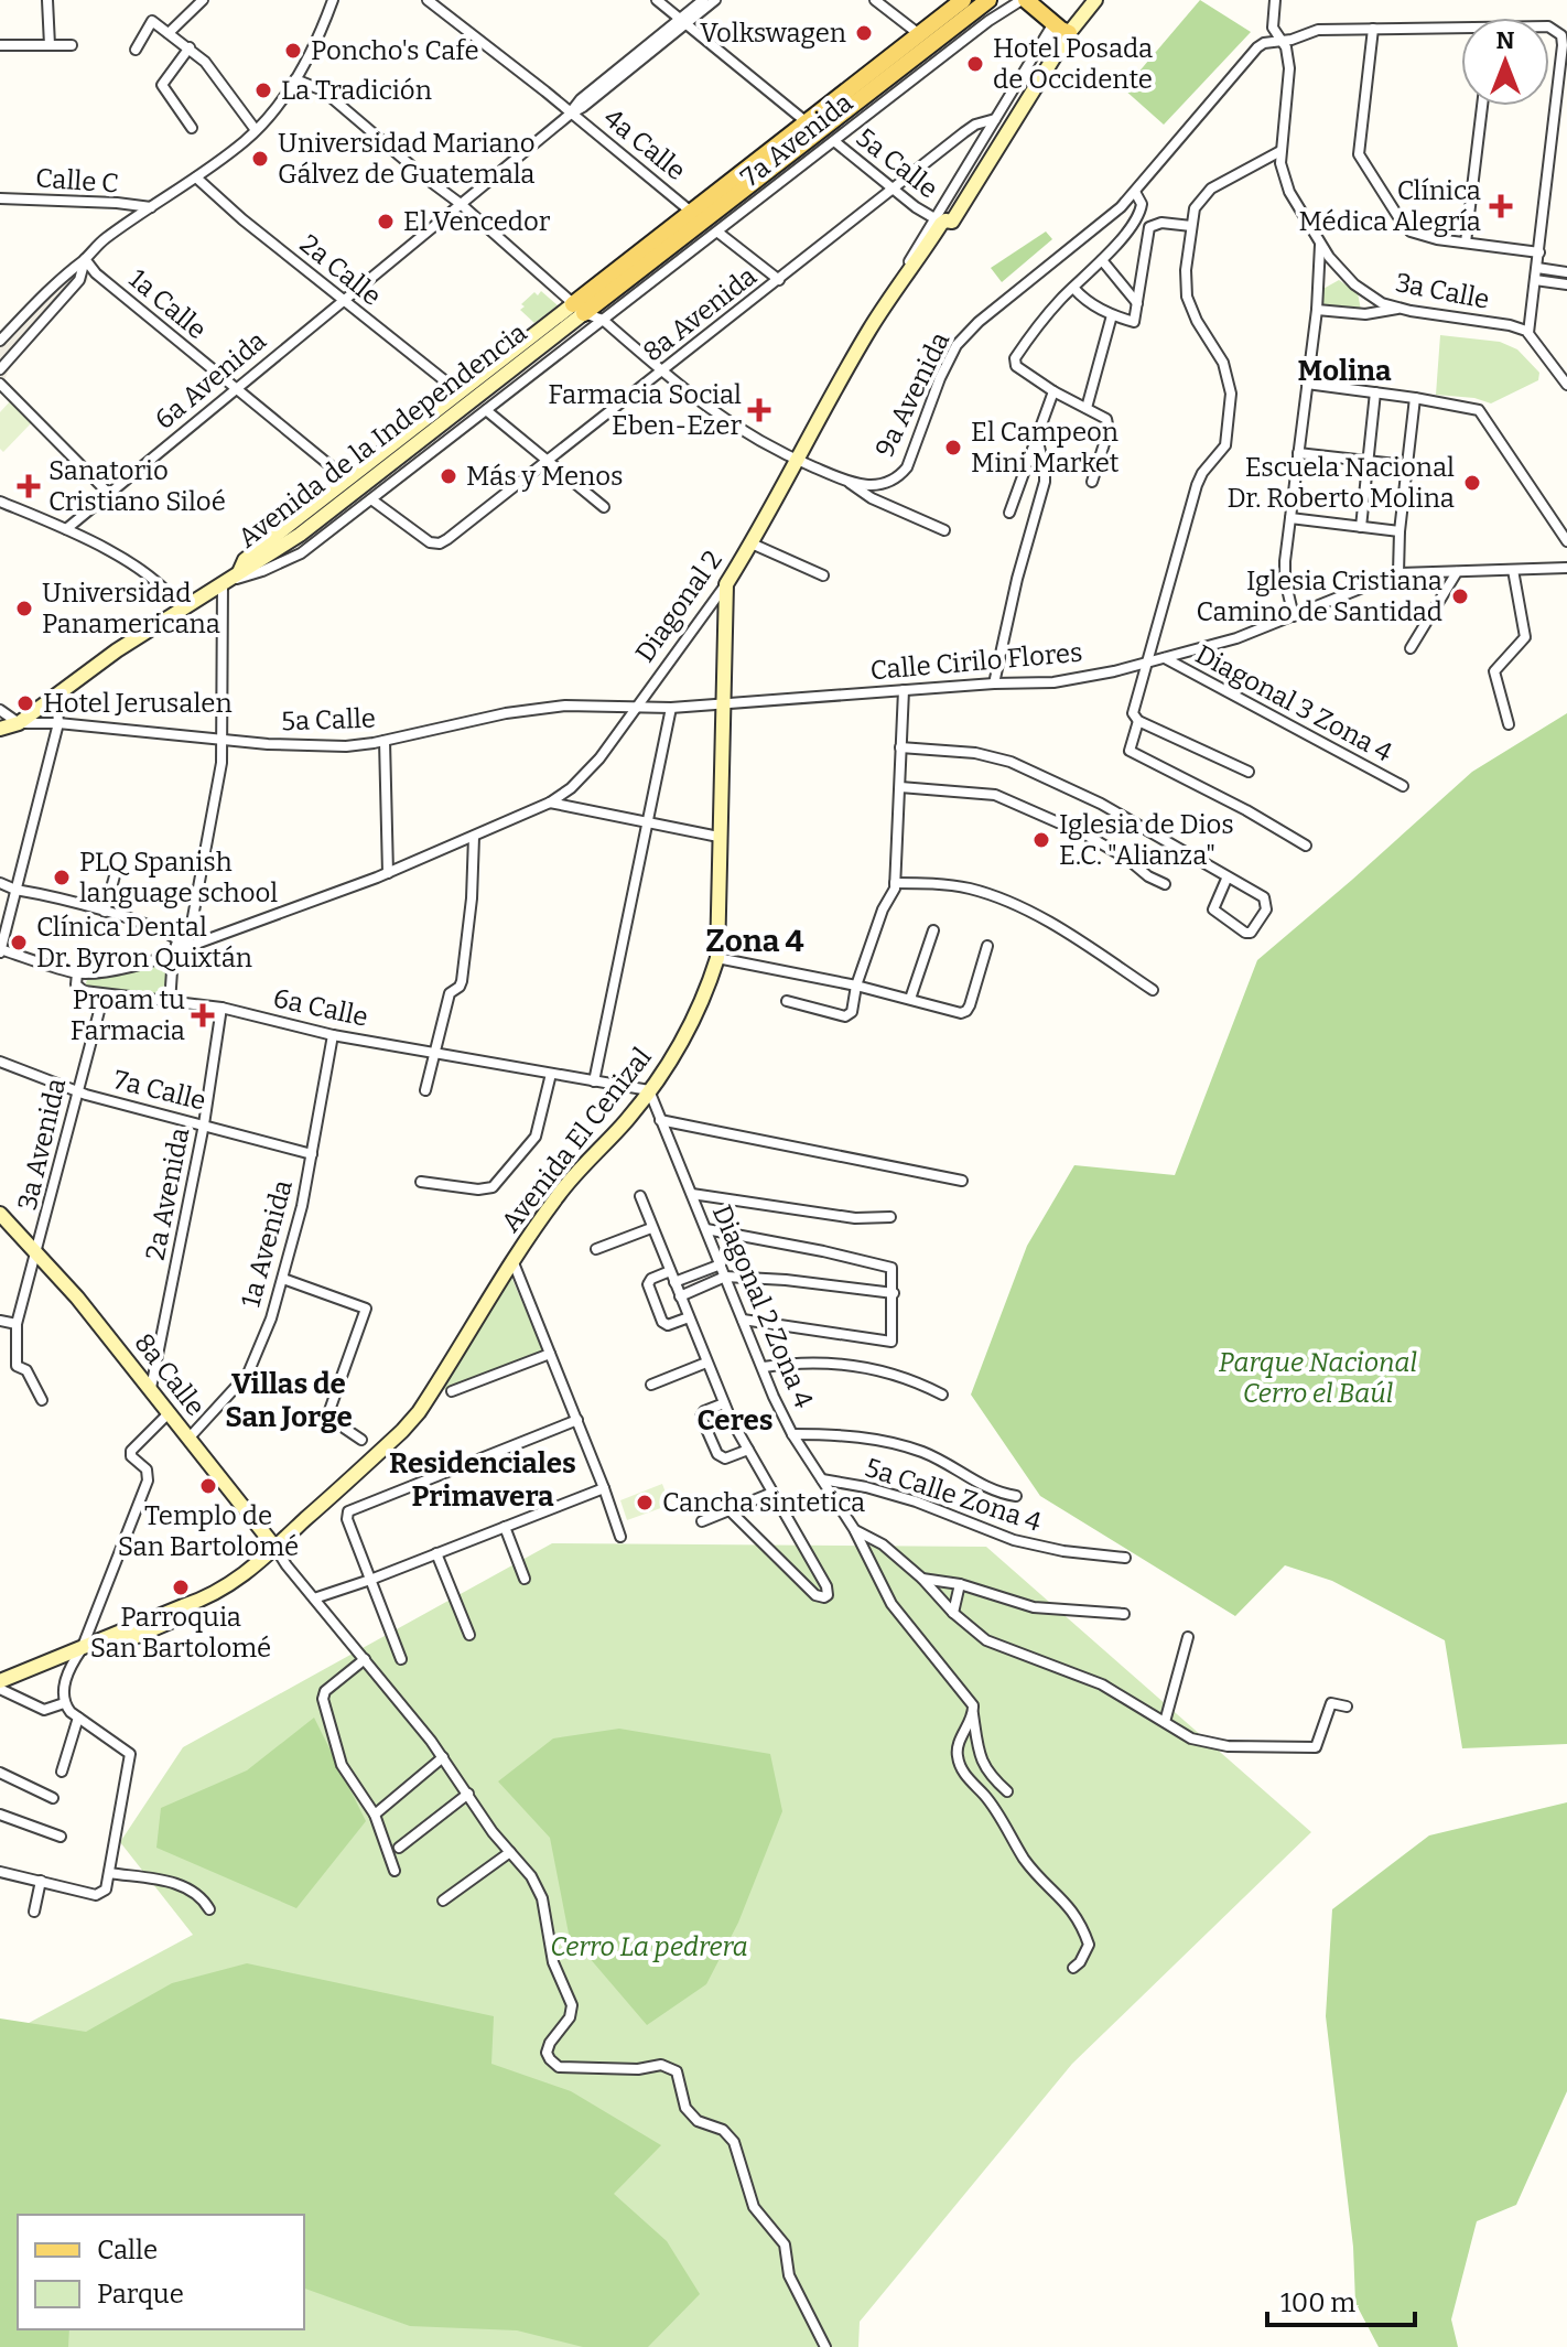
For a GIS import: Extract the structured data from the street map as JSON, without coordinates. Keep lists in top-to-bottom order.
{
  "streets": {
    "main road": ["Avenida de la Independencia"],
    "street": [
      "7a Avenida",
      "4a Calle",
      "5a Calle",
      "Calle C",
      "2a Calle",
      "3a Calle",
      "1a Calle",
      "8a Avenida",
      "6a Avenida",
      "9a Avenida",
      "Diagonal 2",
      "Calle Cirilo Flores",
      "Diagonal 3 Zona 4",
      "6a Calle",
      "7a Calle",
      "Avenida El Cenizal",
      "3a Avenida",
      "2a Avenida",
      "1a Avenida",
      "Diagonal 2 Zona 4",
      "8a Calle",
      "5a Calle Zona 4"
    ]
  },
  "crossings": [
    ["7a Avenida", "5a Calle"],
    ["7a Avenida", "8a Avenida"],
    ["7a Avenida", "9a Avenida"],
    ["4a Calle", "6a Avenida"],
    ["4a Calle", "Avenida de la Independencia"],
    ["5a Calle", "8a Avenida"],
    ["5a Calle", "Diagonal 2"],
    ["5a Calle", "Calle Cirilo Flores"],
    ["2a Calle", "6a Avenida"],
    ["2a Calle", "Avenida de la Independencia"],
    ["3a Calle", "9a Avenida"],
    ["1a Calle", "6a Avenida"],
    ["1a Calle", "Avenida de la Independencia"],
    ["8a Avenida", "9a Avenida"],
    ["9a Avenida", "Avenida de la Independencia"],
    ["9a Avenida", "Diagonal 2"],
    ["Diagonal 2", "Calle Cirilo Flores"],
    ["Diagonal 2", "Avenida El Cenizal"],
    ["Calle Cirilo Flores", "Diagonal 3 Zona 4"],
    ["Calle Cirilo Flores", "Avenida El Cenizal"],
    ["6a Calle", "Avenida El Cenizal"],
    ["6a Calle", "3a Avenida"],
    ["6a Calle", "2a Avenida"],
    ["6a Calle", "1a Avenida"],
    ["6a Calle", "Diagonal 2 Zona 4"],
    ["7a Calle", "3a Avenida"],
    ["7a Calle", "2a Avenida"],
    ["7a Calle", "1a Avenida"],
    ["Avenida El Cenizal", "Diagonal 2 Zona 4"],
    ["Avenida El Cenizal", "8a Calle"],
    ["3a Avenida", "8a Calle"],
    ["2a Avenida", "8a Calle"],
    ["1a Avenida", "8a Calle"],
    ["Diagonal 2 Zona 4", "5a Calle Zona 4"]
  ],
  "districts": [
    "Molina",
    "Zona 4",
    "Villas de San Jorge",
    "Ceres",
    "Residenciales Primavera"
  ],
  "parks": ["Parque Nacional Cerro el Baúl", "Cerro La pedrera"],
  "places": {
    "other": [
      "Volkswagen",
      "Poncho's Cafe",
      "Hotel Posada de Occidente",
      "La Tradición",
      "Universidad Mariano Gálvez de Guatemala",
      "El Vencedor",
      "El Campeon Mini Market",
      "Más y Menos",
      "Escuela Nacional Dr. Roberto Molina",
      "Iglesia Cristiana Camino de Santidad",
      "Universidad Panamericana",
      "Hotel Jerusalen",
      "Iglesia de Dios E.C. \"Alianza\"",
      "PLQ Spanish language school",
      "Clínica Dental Dr. Byron Quixtán",
      "Templo de San Bartolomé",
      "Cancha sintetica",
      "Parroquia San Bartolomé"
    ],
    "health": [
      "Clínica Médica Alegría",
      "Farmacia Social Eben-Ezer",
      "Sanatorio Cristiano Siloé",
      "Proam tu Farmacia"
    ]
  },
  "legend": ["Calle", "Parque"],
  "scale_bar": "100 m",
  "north": "top"
}
